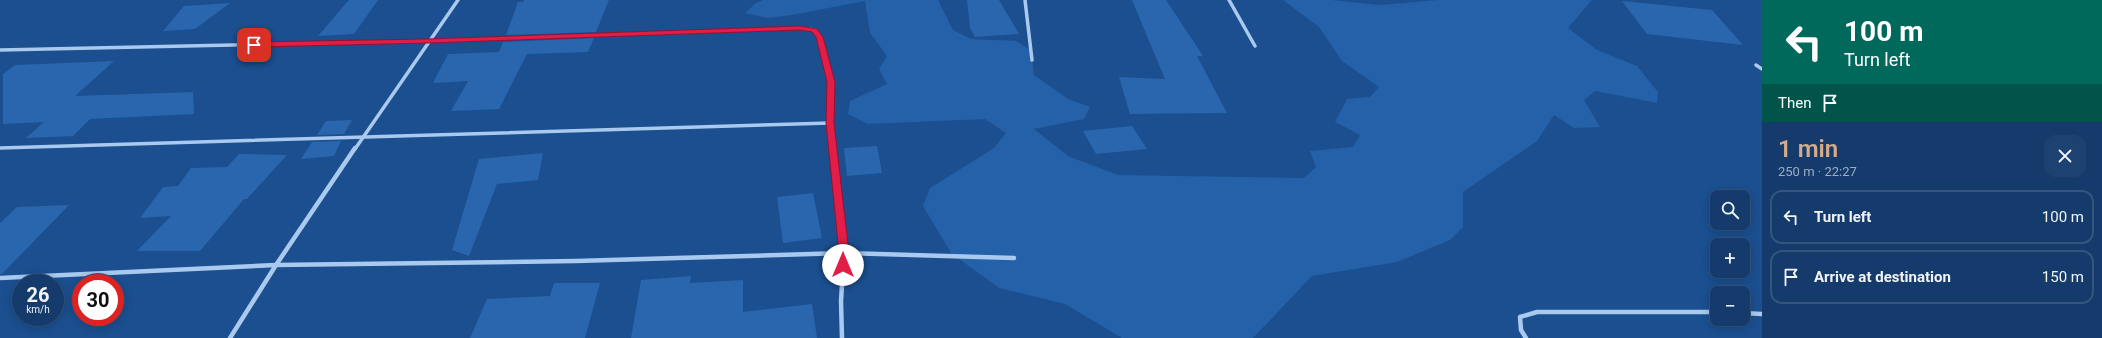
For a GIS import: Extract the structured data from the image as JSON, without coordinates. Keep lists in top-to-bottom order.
{
  "page": {
    "turn": ["100 m", "Turn left"],
    "then": "Then",
    "heading": ["1 min", "250 m · 22:27"],
    "map_buttons": ["+", "−"],
    "list": [
      {
        "name": "Turn left",
        "value": "100 m"
      },
      {
        "name": "Arrive at destination",
        "value": "150 m"
      }
    ],
    "speed": "26 km/h",
    "limit": "30"
  }
}
